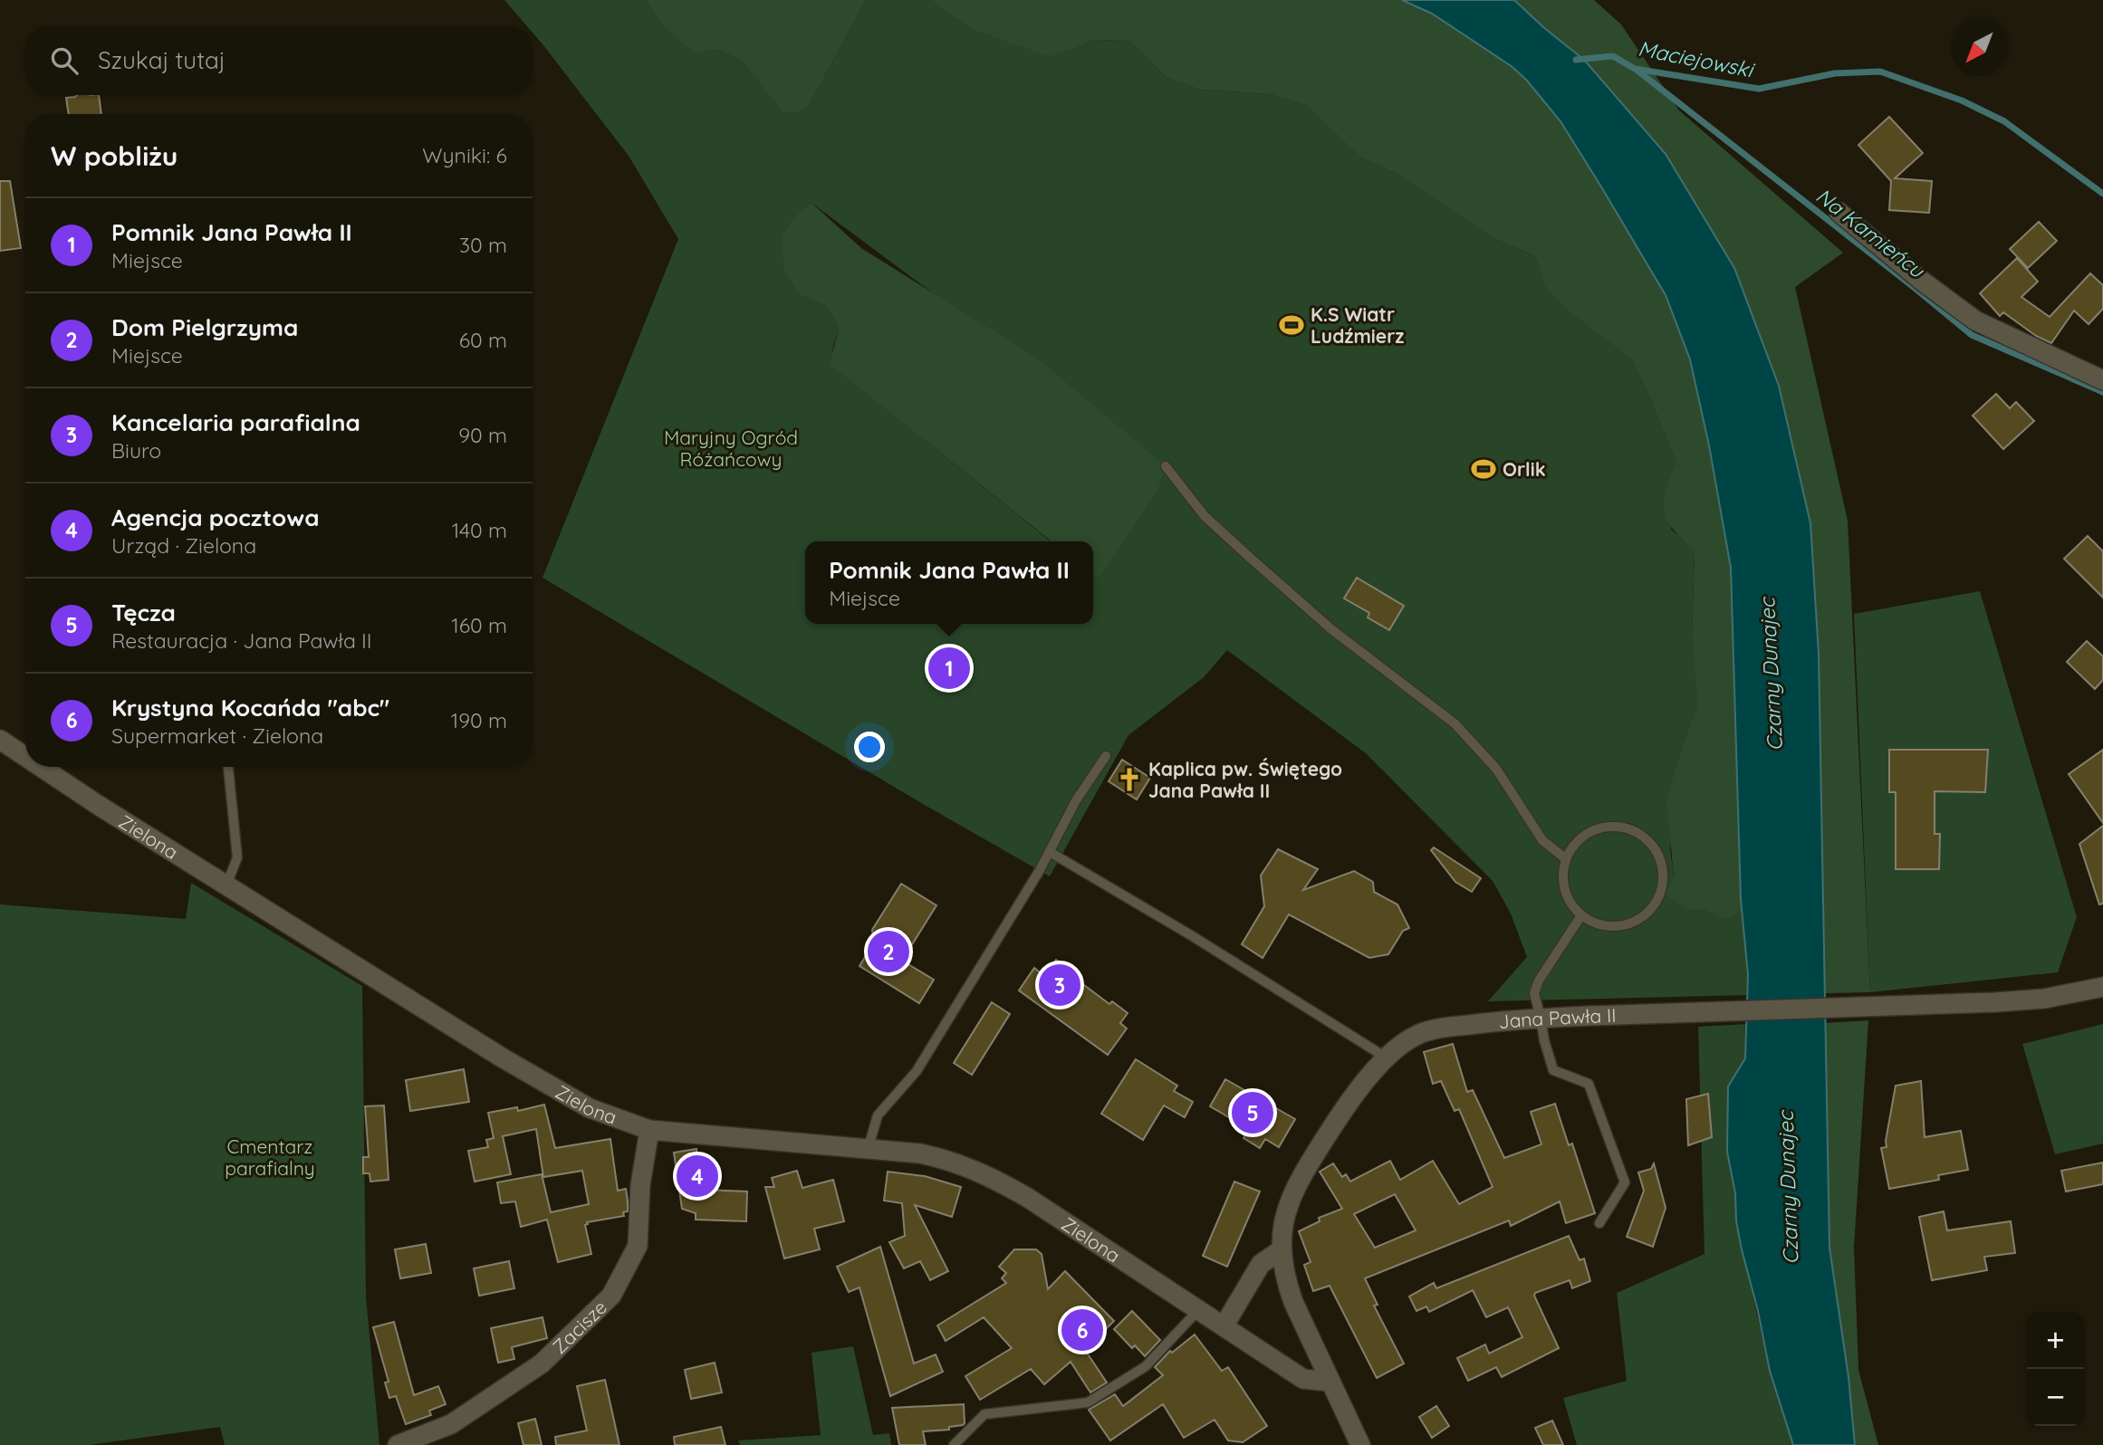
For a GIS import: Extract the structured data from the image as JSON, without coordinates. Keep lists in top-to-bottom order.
{
  "streets": {
    "street": ["Zielona", "Jana Pawła II", "Zacisze"]
  },
  "crossings": [
    ["Zielona", "Jana Pawła II"],
    ["Zielona", "Zacisze"]
  ],
  "water": ["Maciejowski", "Na Kamieńcu", "Czarny Dunajec"],
  "parks": ["Maryjny Ogród Różańcowy", "Cmentarz parafialny"],
  "places": {
    "sports": ["K.S Wiatr Ludźmierz", "Orlik"],
    "church": ["Kaplica pw. Świętego Jana Pawła II"]
  },
  "north": "bottom left",
  "page": {
    "search": "Szukaj tutaj",
    "heading": ["W pobliżu", "Wyniki: 6"],
    "list": [
      {
        "mark": "1",
        "name": "Pomnik Jana Pawła II",
        "note": "Miejsce",
        "value": "30 m"
      },
      {
        "mark": "2",
        "name": "Dom Pielgrzyma",
        "note": "Miejsce",
        "value": "60 m"
      },
      {
        "mark": "3",
        "name": "Kancelaria parafialna",
        "note": "Biuro",
        "value": "90 m"
      },
      {
        "mark": "4",
        "name": "Agencja pocztowa",
        "note": "Urząd · Zielona",
        "value": "140 m"
      },
      {
        "mark": "5",
        "name": "Tęcza",
        "note": "Restauracja · Jana Pawła II",
        "value": "160 m"
      },
      {
        "mark": "6",
        "name": "Krystyna Kocańda \"abc\"",
        "note": "Supermarket · Zielona",
        "value": "190 m"
      }
    ],
    "popup": ["Pomnik Jana Pawła II", "Miejsce"],
    "pins": [
      "1",
      "2",
      "3",
      "5",
      "4",
      "6"
    ],
    "map_buttons": ["+", "−"]
  }
}
